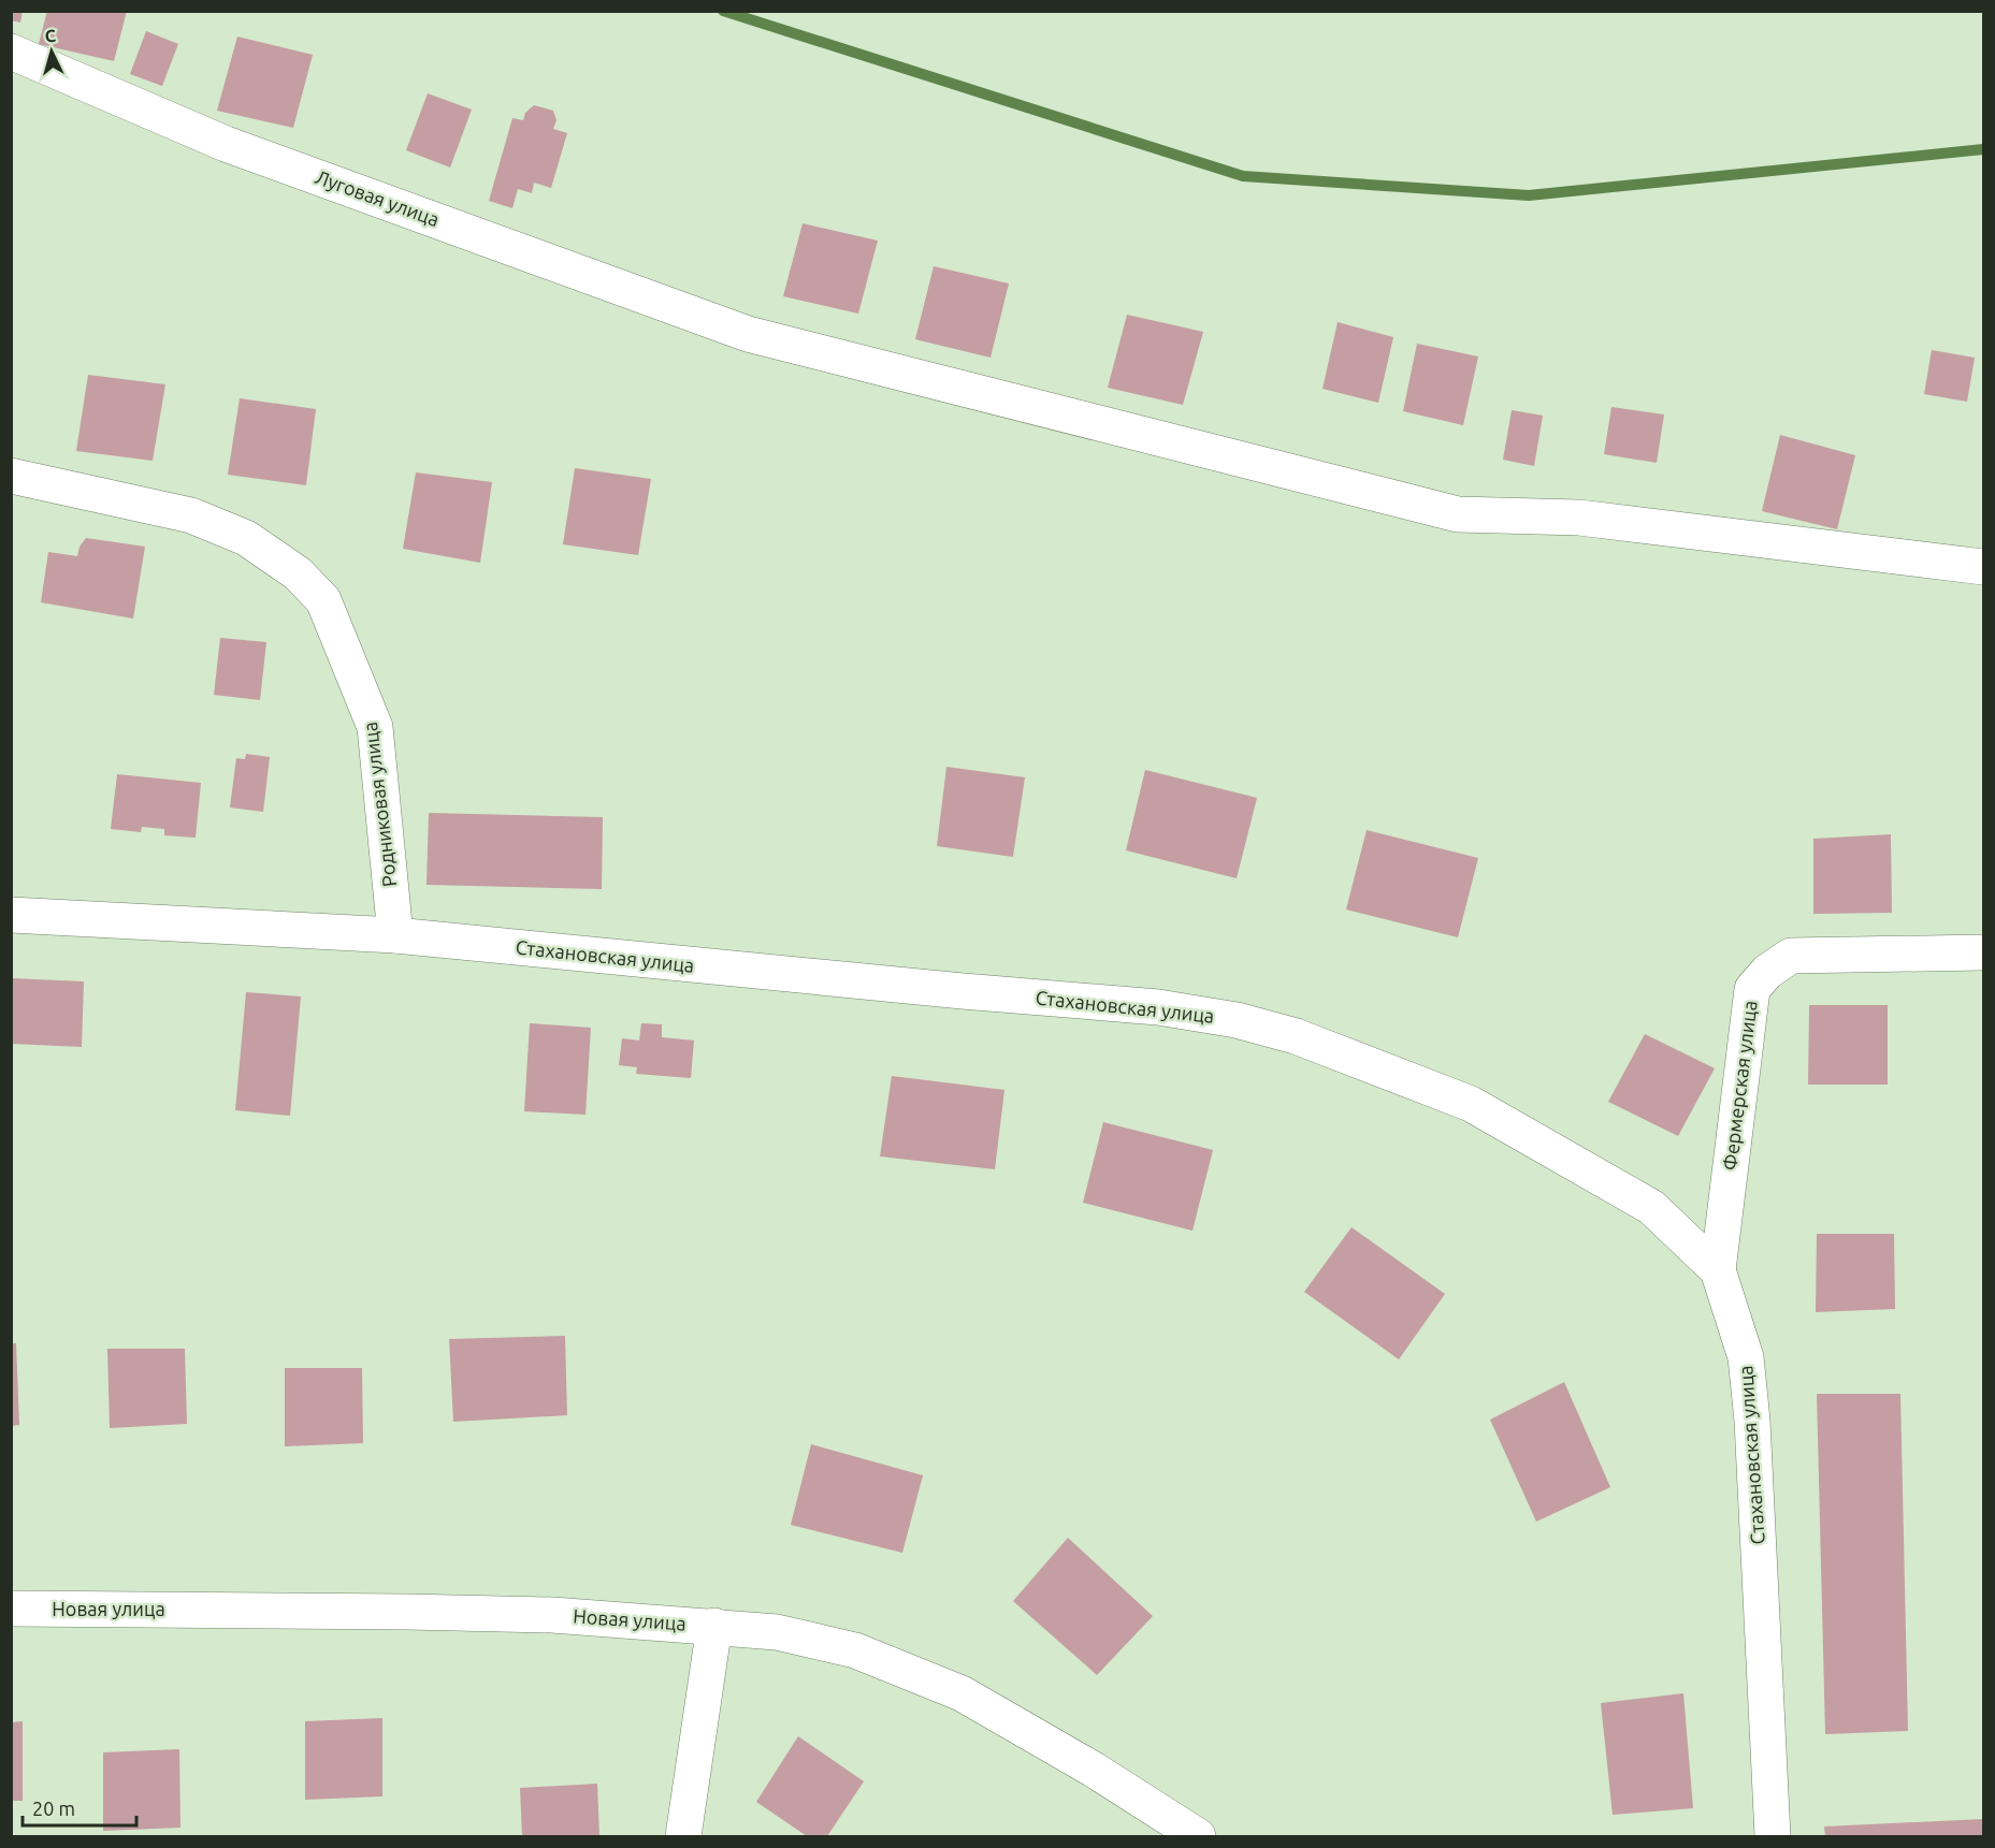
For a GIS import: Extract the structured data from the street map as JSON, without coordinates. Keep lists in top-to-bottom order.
{
  "streets": {
    "street": [
      "Луговая улица",
      "Родниковая улица",
      "Стахановская улица",
      "Фермерская улица",
      "Новая улица"
    ]
  },
  "crossings": [
    ["Родниковая улица", "Стахановская улица"],
    ["Стахановская улица", "Фермерская улица"]
  ],
  "scale_bar": "20 m",
  "north": "top"
}
